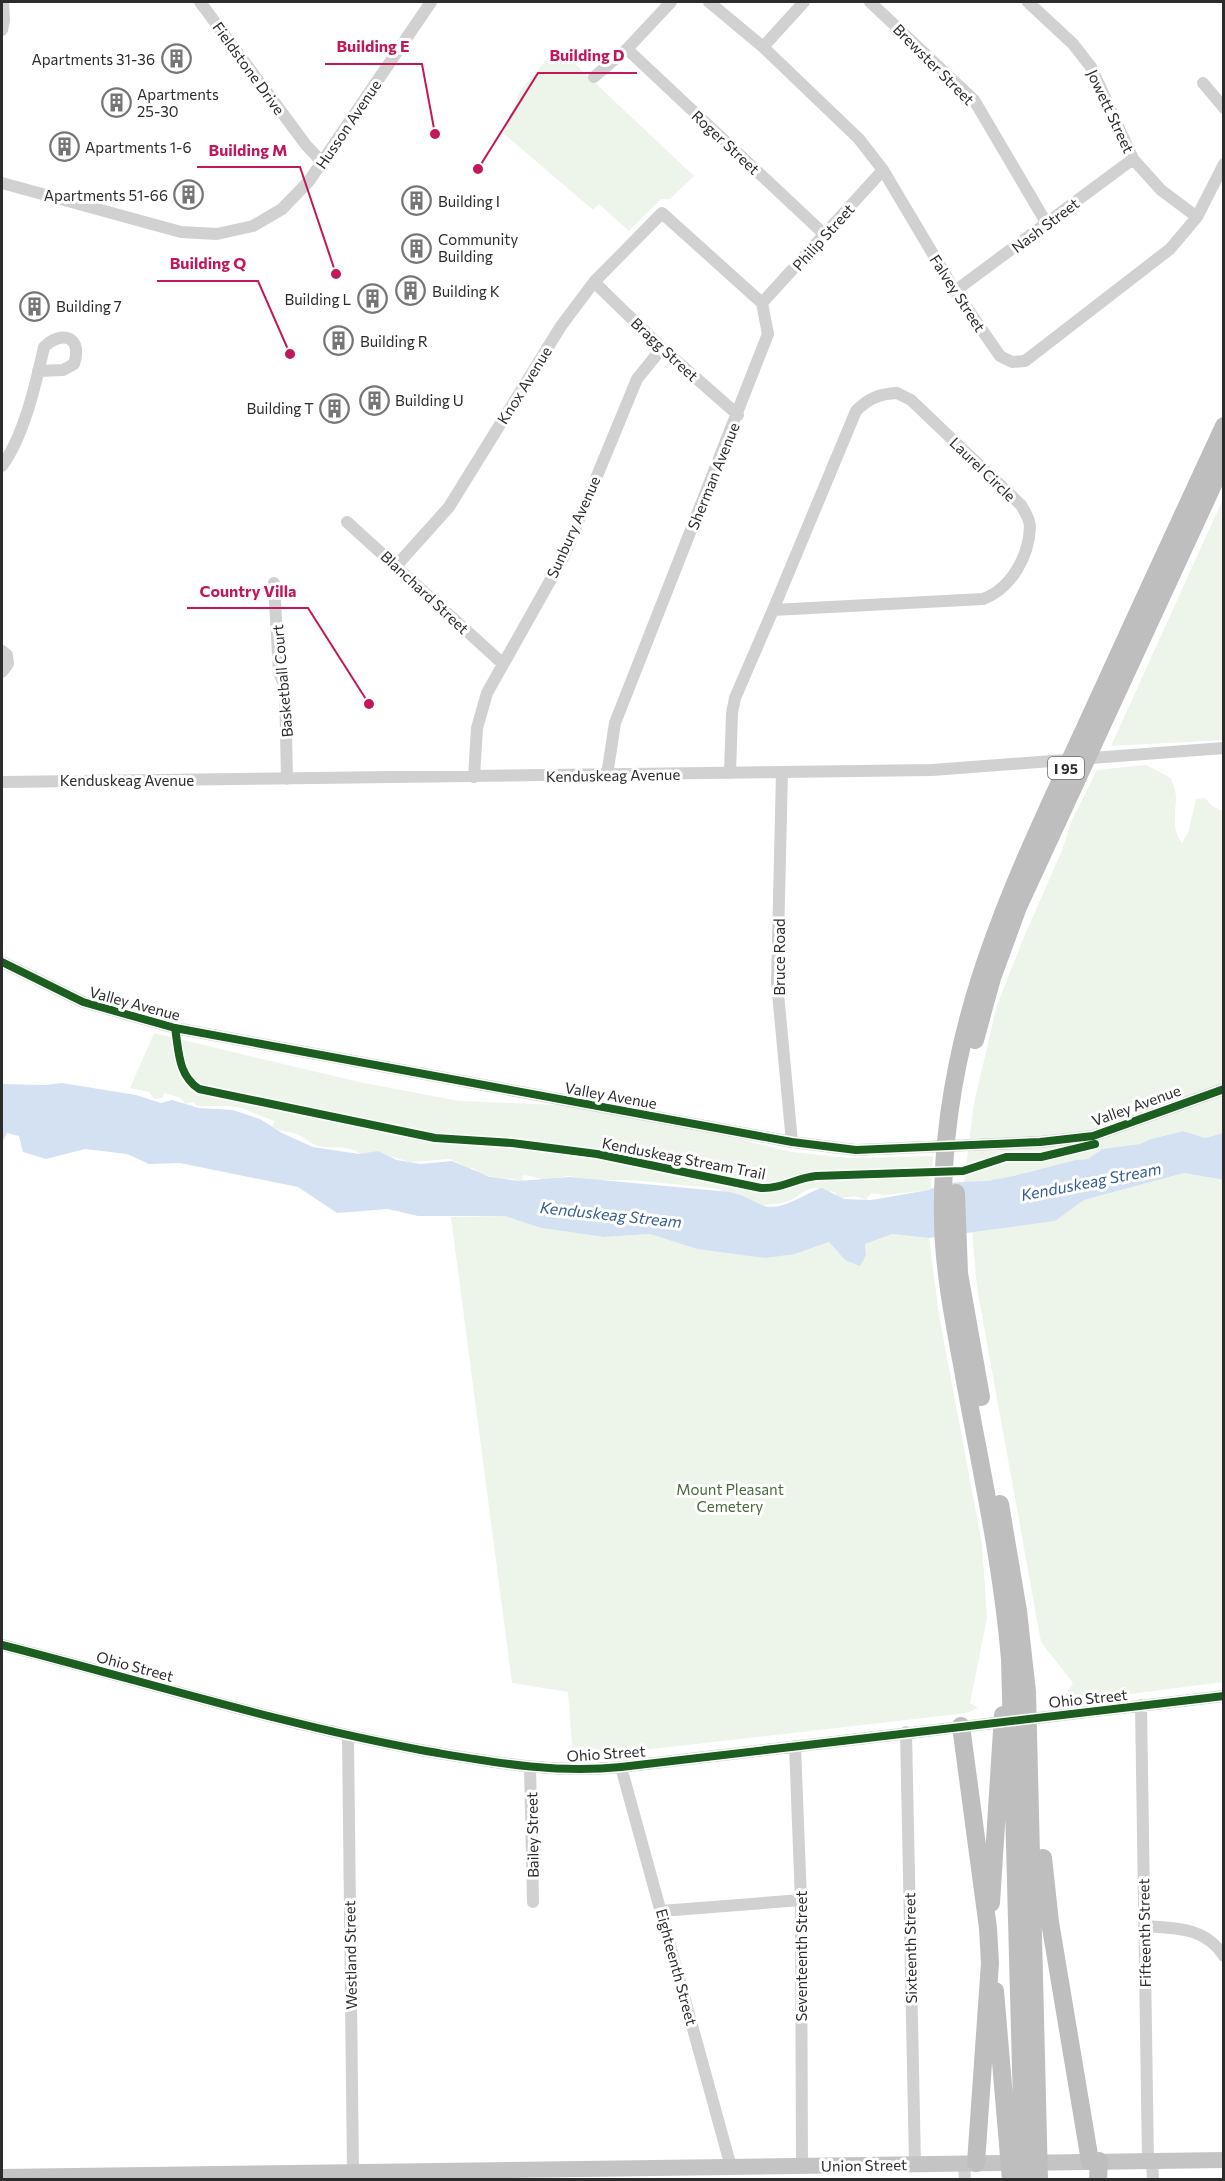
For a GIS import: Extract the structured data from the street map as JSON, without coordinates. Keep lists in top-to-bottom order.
{
  "streets": {
    "highway": ["I 95"],
    "main road": ["Union Street"],
    "street": [
      "Brewster Street",
      "Fieldstone Drive",
      "Jowett Street",
      "Husson Avenue",
      "Roger Street",
      "Nash Street",
      "Philip Street",
      "Falvey Street",
      "Bragg Street",
      "Knox Avenue",
      "Laurel Circle",
      "Sherman Avenue",
      "Sunbury Avenue",
      "Blanchard Street",
      "Basketball Court",
      "Kenduskeag Avenue",
      "Bruce Road",
      "Valley Avenue",
      "Ohio Street",
      "Bailey Street",
      "Fifteenth Street",
      "Sixteenth Street",
      "Westland Street",
      "Seventeenth Street",
      "Eighteenth Street"
    ],
    "cycle path": ["Kenduskeag Stream Trail"]
  },
  "crossings": [
    ["Brewster Street", "Nash Street"],
    ["Fieldstone Drive", "Husson Avenue"],
    ["Jowett Street", "Nash Street"],
    ["Jowett Street", "Falvey Street"],
    ["Roger Street", "Philip Street"],
    ["Nash Street", "Falvey Street"],
    ["Philip Street", "Falvey Street"],
    ["Philip Street", "Knox Avenue"],
    ["Philip Street", "Sherman Avenue"],
    ["Bragg Street", "Knox Avenue"],
    ["Bragg Street", "Sherman Avenue"],
    ["Bragg Street", "Sunbury Avenue"],
    ["Knox Avenue", "Sherman Avenue"],
    ["Knox Avenue", "Blanchard Street"],
    ["Laurel Circle", "Kenduskeag Avenue"],
    ["Sherman Avenue", "Kenduskeag Avenue"],
    ["Sunbury Avenue", "Blanchard Street"],
    ["Sunbury Avenue", "Kenduskeag Avenue"],
    ["Basketball Court", "Kenduskeag Avenue"],
    ["Kenduskeag Avenue", "Bruce Road"],
    ["Bruce Road", "Valley Avenue"],
    ["Ohio Street", "Bailey Street"],
    ["Ohio Street", "Fifteenth Street"],
    ["Ohio Street", "Sixteenth Street"],
    ["Ohio Street", "Westland Street"],
    ["Ohio Street", "Seventeenth Street"],
    ["Ohio Street", "Eighteenth Street"],
    ["Fifteenth Street", "Union Street"],
    ["Sixteenth Street", "Union Street"],
    ["Westland Street", "Union Street"],
    ["Seventeenth Street", "Union Street"],
    ["Eighteenth Street", "Union Street"]
  ],
  "water": ["Kenduskeag Stream"],
  "parks": ["Mount Pleasant Cemetery"],
  "places": {
    "building": [
      "Apartments 31-36",
      "Apartments 25-30",
      "Apartments 1-6",
      "Apartments 51-66",
      "Building I",
      "Community Building",
      "Building K",
      "Building L",
      "Building 7",
      "Building R",
      "Building U",
      "Building T"
    ],
    "other": [
      "Building E",
      "Building D",
      "Building M",
      "Building Q",
      "Country Villa"
    ]
  }
}
